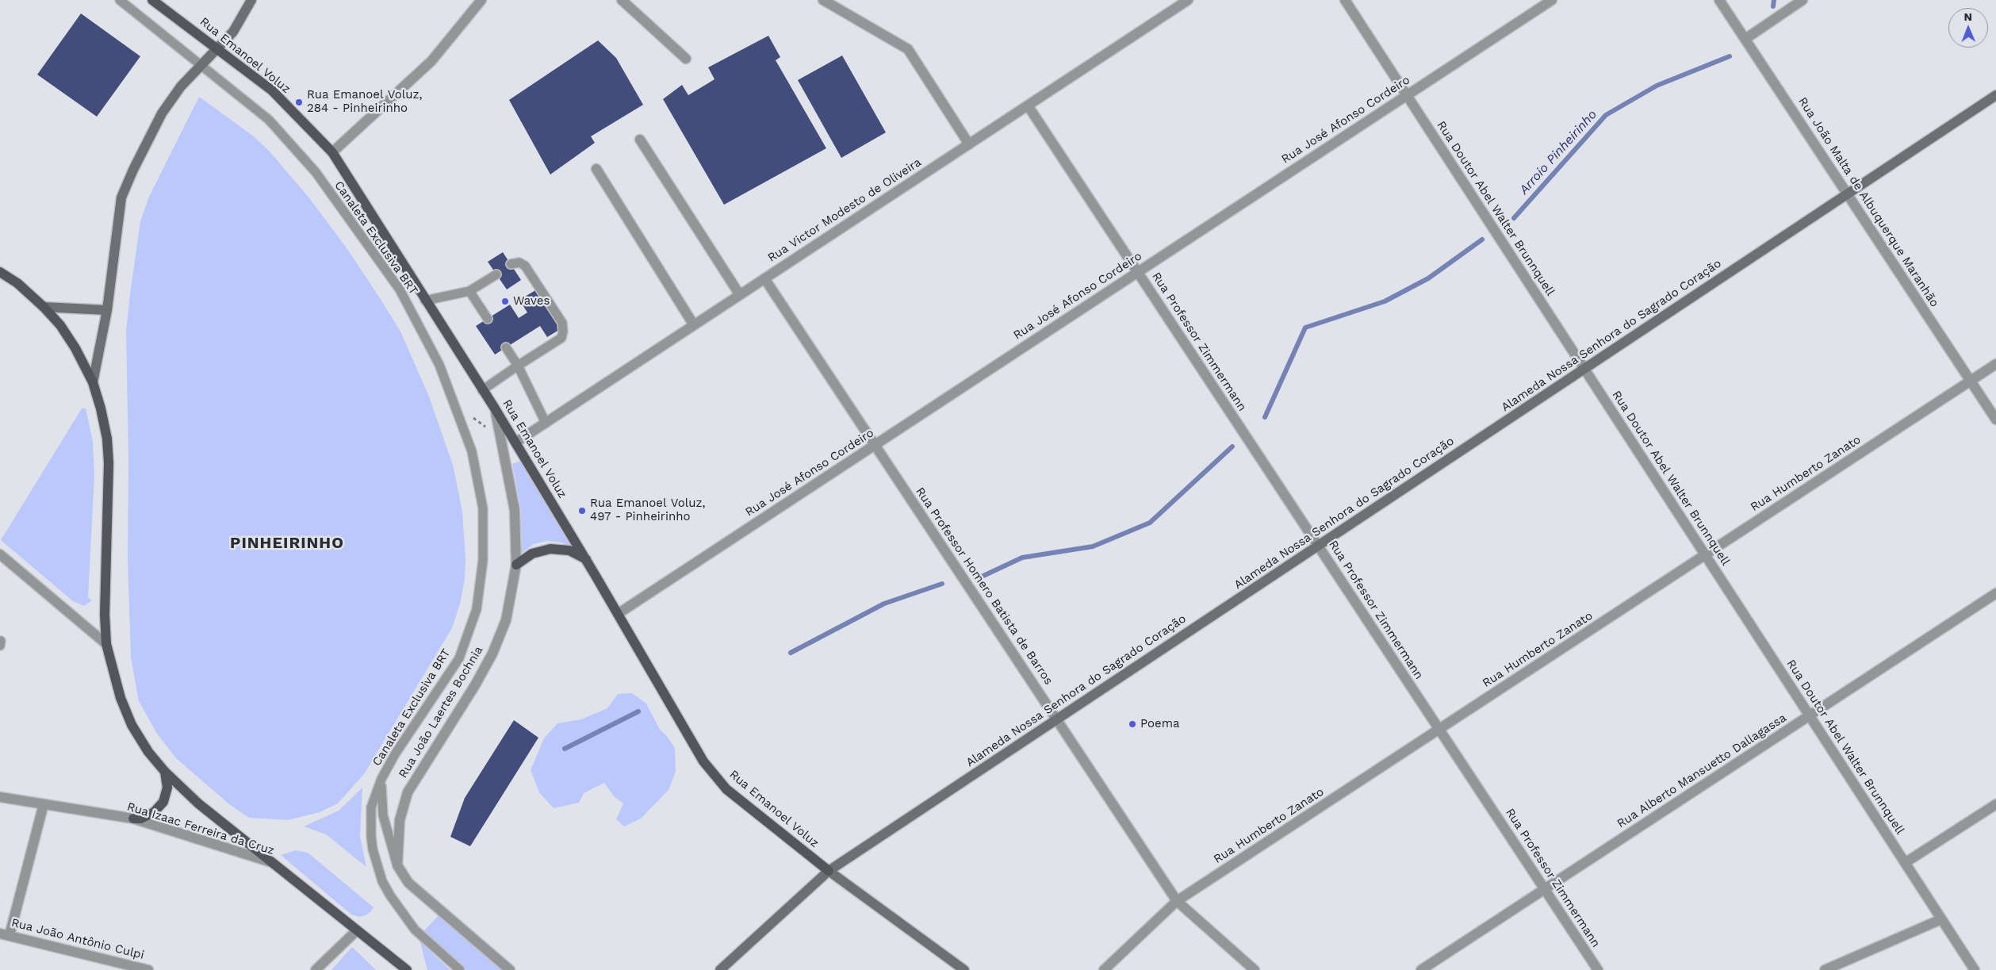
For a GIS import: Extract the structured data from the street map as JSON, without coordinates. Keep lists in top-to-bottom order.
{
  "streets": {
    "main road": ["Rua Emanoel Voluz", "Rua Izaac Ferreira da Cruz"],
    "street": [
      "Rua José Afonso Cordeiro",
      "Rua João Malta de Albuquerque Maranhão",
      "Rua Doutor Abel Walter Brunnquell",
      "Rua Victor Modesto de Oliveira",
      "Alameda Nossa Senhora do Sagrado Coração",
      "Rua Professor Zimmermann",
      "Rua Humberto Zanato",
      "Rua Professor Homero Batista de Barros",
      "Rua João Laertes Bochnia",
      "Rua Alberto Mansuetto Dallagassa",
      "Rua João Antônio Culpi"
    ],
    "lane": ["Canaleta Exclusiva BRT"]
  },
  "crossings": [
    ["Rua Emanoel Voluz", "Rua José Afonso Cordeiro"],
    ["Rua Emanoel Voluz", "Rua Victor Modesto de Oliveira"],
    ["Rua Emanoel Voluz", "Alameda Nossa Senhora do Sagrado Coração"],
    ["Rua Emanoel Voluz", "Rua João Laertes Bochnia"],
    ["Rua José Afonso Cordeiro", "Rua Doutor Abel Walter Brunnquell"],
    ["Rua José Afonso Cordeiro", "Rua Professor Zimmermann"],
    ["Rua José Afonso Cordeiro", "Rua Professor Homero Batista de Barros"],
    ["Rua João Malta de Albuquerque Maranhão", "Alameda Nossa Senhora do Sagrado Coração"],
    ["Rua João Malta de Albuquerque Maranhão", "Rua Humberto Zanato"],
    ["Rua Doutor Abel Walter Brunnquell", "Alameda Nossa Senhora do Sagrado Coração"],
    ["Rua Doutor Abel Walter Brunnquell", "Rua Humberto Zanato"],
    ["Rua Doutor Abel Walter Brunnquell", "Rua Alberto Mansuetto Dallagassa"],
    ["Rua Victor Modesto de Oliveira", "Rua Professor Zimmermann"],
    ["Rua Victor Modesto de Oliveira", "Rua Professor Homero Batista de Barros"],
    ["Canaleta Exclusiva BRT", "Rua João Laertes Bochnia"],
    ["Alameda Nossa Senhora do Sagrado Coração", "Rua Professor Zimmermann"],
    ["Alameda Nossa Senhora do Sagrado Coração", "Rua Professor Homero Batista de Barros"],
    ["Rua Professor Zimmermann", "Rua Humberto Zanato"],
    ["Rua Professor Zimmermann", "Rua Alberto Mansuetto Dallagassa"],
    ["Rua Humberto Zanato", "Rua Professor Homero Batista de Barros"]
  ],
  "districts": ["PINHEIRINHO"],
  "water": ["Arroio Pinheirinho"],
  "places": [
    "Rua Emanoel Voluz, 284 - Pinheirinho",
    "Waves",
    "Rua Emanoel Voluz, 497 - Pinheirinho",
    "Poema"
  ],
  "north": "top"
}
